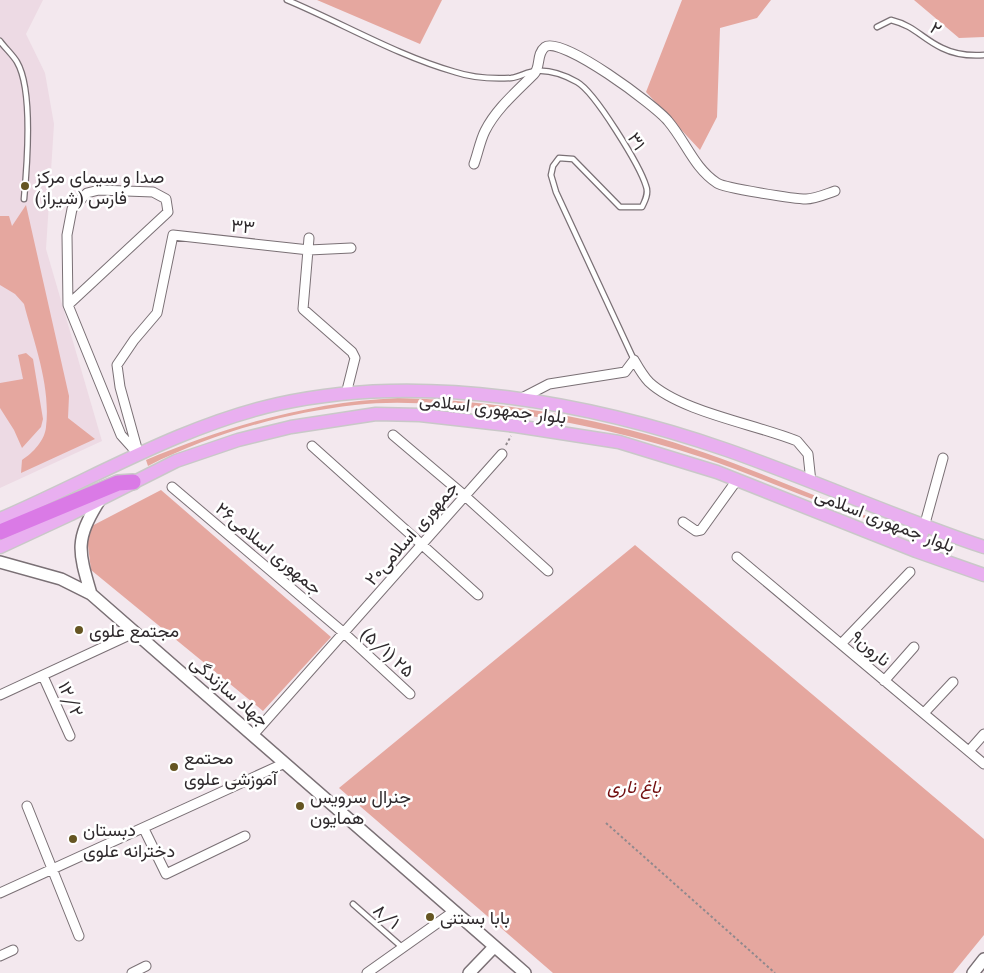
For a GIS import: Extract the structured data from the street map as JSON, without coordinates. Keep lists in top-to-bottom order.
{
  "streets": {
    "main road": ["بلوار جمهوری اسلامی", "جهاد سازندگی"],
    "street": [
      "۳۳",
      "جمهوری اسلامی۲۰",
      "جمهوری اسلامی۲۶",
      "نارون۹",
      "(۵/۱) ۲۵",
      "۱۲/۲"
    ],
    "lane": ["۲", "۳۱", "۸/۱"]
  },
  "crossings": [
    ["۳۳", "بلوار جمهوری اسلامی"],
    ["جمهوری اسلامی۲۰", "جمهوری اسلامی۲۶"],
    ["جمهوری اسلامی۲۰", "(۵/۱) ۲۵"],
    ["جمهوری اسلامی۲۰", "جهاد سازندگی"],
    ["جمهوری اسلامی۲۶", "(۵/۱) ۲۵"]
  ],
  "parks": ["باغ ناری"],
  "places": [
    "صدا و سیمای مرکز فارس (شیراز)",
    "مجتمع علوی",
    "محتمع آموزشی علوی",
    "جنرال سرویس همایون",
    "دبستان دخترانه علوی",
    "بابا بستنی"
  ]
}
